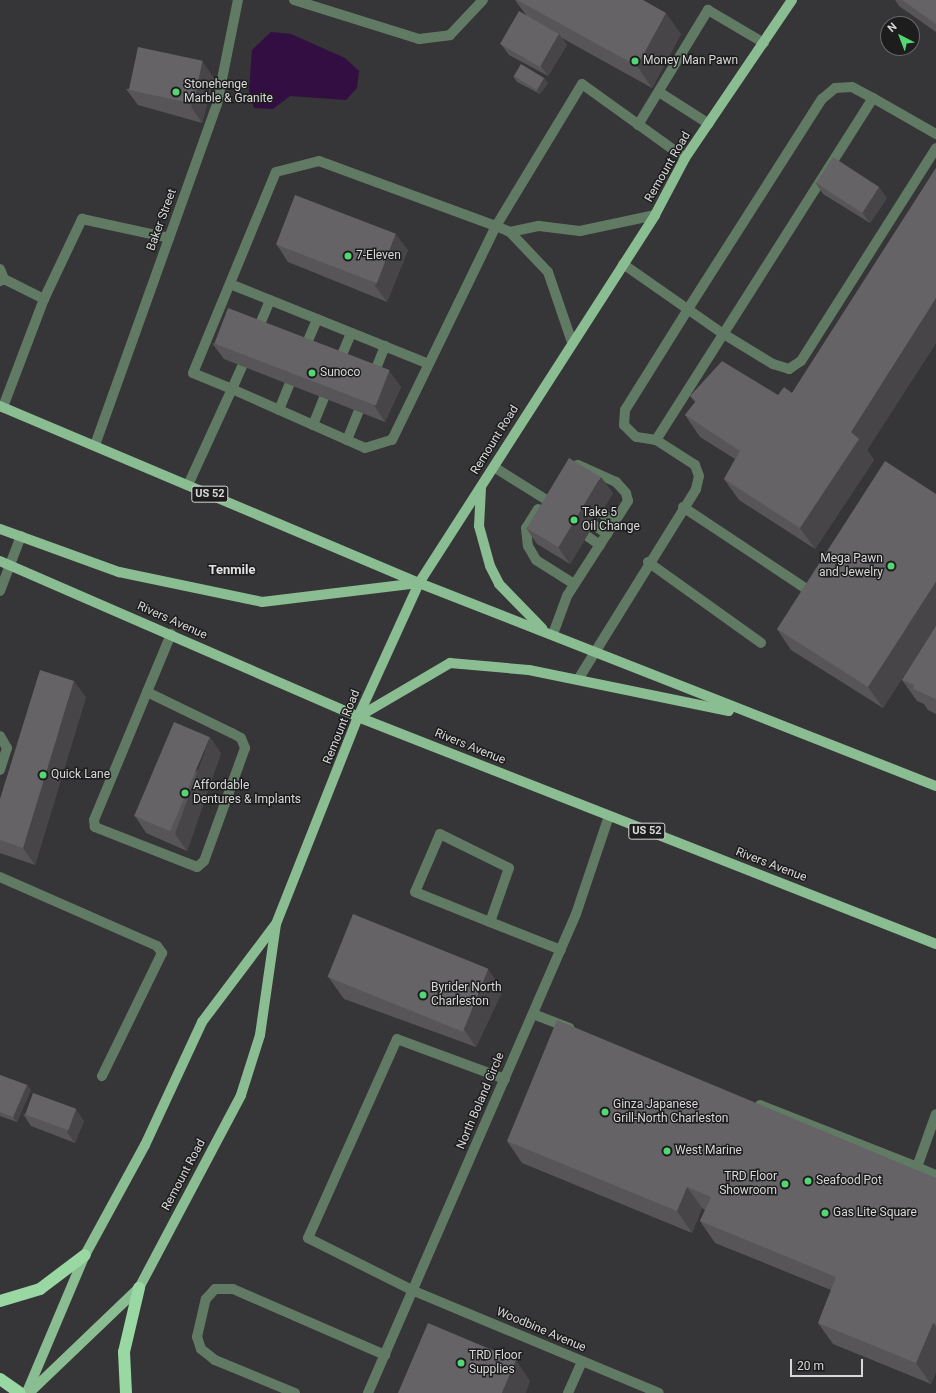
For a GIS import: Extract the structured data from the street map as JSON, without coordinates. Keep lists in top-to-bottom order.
{
  "streets": {
    "main road": ["Remount Road", "US 52", "Rivers Avenue"],
    "street": ["Baker Street", "North Boland Circle", "Woodbine Avenue"]
  },
  "crossings": [
    ["Remount Road", "US 52"],
    ["Remount Road", "Rivers Avenue"],
    ["Baker Street", "US 52"],
    ["Rivers Avenue", "North Boland Circle"],
    ["North Boland Circle", "Woodbine Avenue"]
  ],
  "districts": ["Tenmile"],
  "places": [
    "Money Man Pawn",
    "Stonehenge Marble & Granite",
    "7-Eleven",
    "Sunoco",
    "Take 5 Oil Change",
    "Mega Pawn and Jewelry",
    "Quick Lane",
    "Affordable Dentures & Implants",
    "Byrider North Charleston",
    "Ginza Japanese Grill-North Charleston",
    "West Marine",
    "Seafood Pot",
    "TRD Floor Showroom",
    "Gas Lite Square",
    "TRD Floor Supplies"
  ],
  "scale_bar": "20 m",
  "north": "top left"
}
